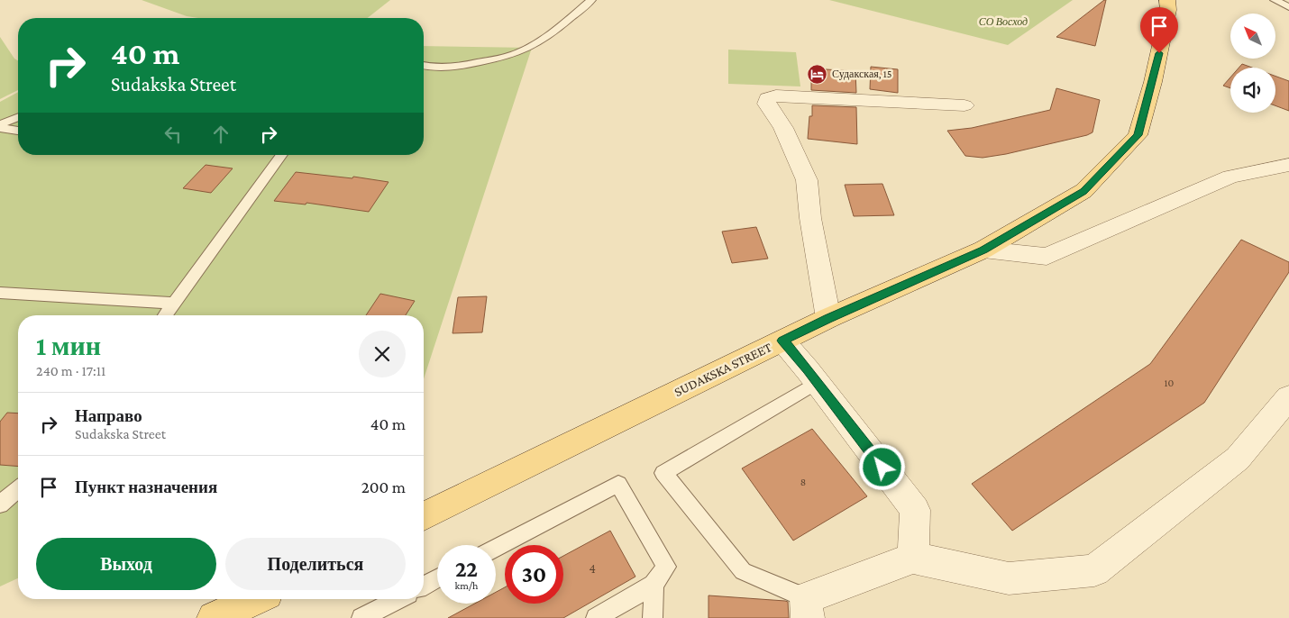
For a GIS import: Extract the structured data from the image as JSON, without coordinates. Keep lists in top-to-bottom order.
{
  "streets": {
    "main road": ["SUDAKSKA STREET"]
  },
  "parks": ["СО Восход"],
  "places": {
    "hotel": ["Судакская, 15"]
  },
  "house_numbers": ["10", "8", "4"],
  "north": "top left",
  "page": {
    "turn": ["40 m", "Sudakska Street"],
    "heading": ["1 мин", "240 m · 17:11"],
    "list": [
      {
        "name": "Направо",
        "note": "Sudakska Street",
        "value": "40 m"
      },
      {
        "name": "Пункт назначения",
        "value": "200 m"
      }
    ],
    "buttons": ["Выход", "Поделиться"],
    "speed": "22 km/h",
    "limit": "30"
  }
}
